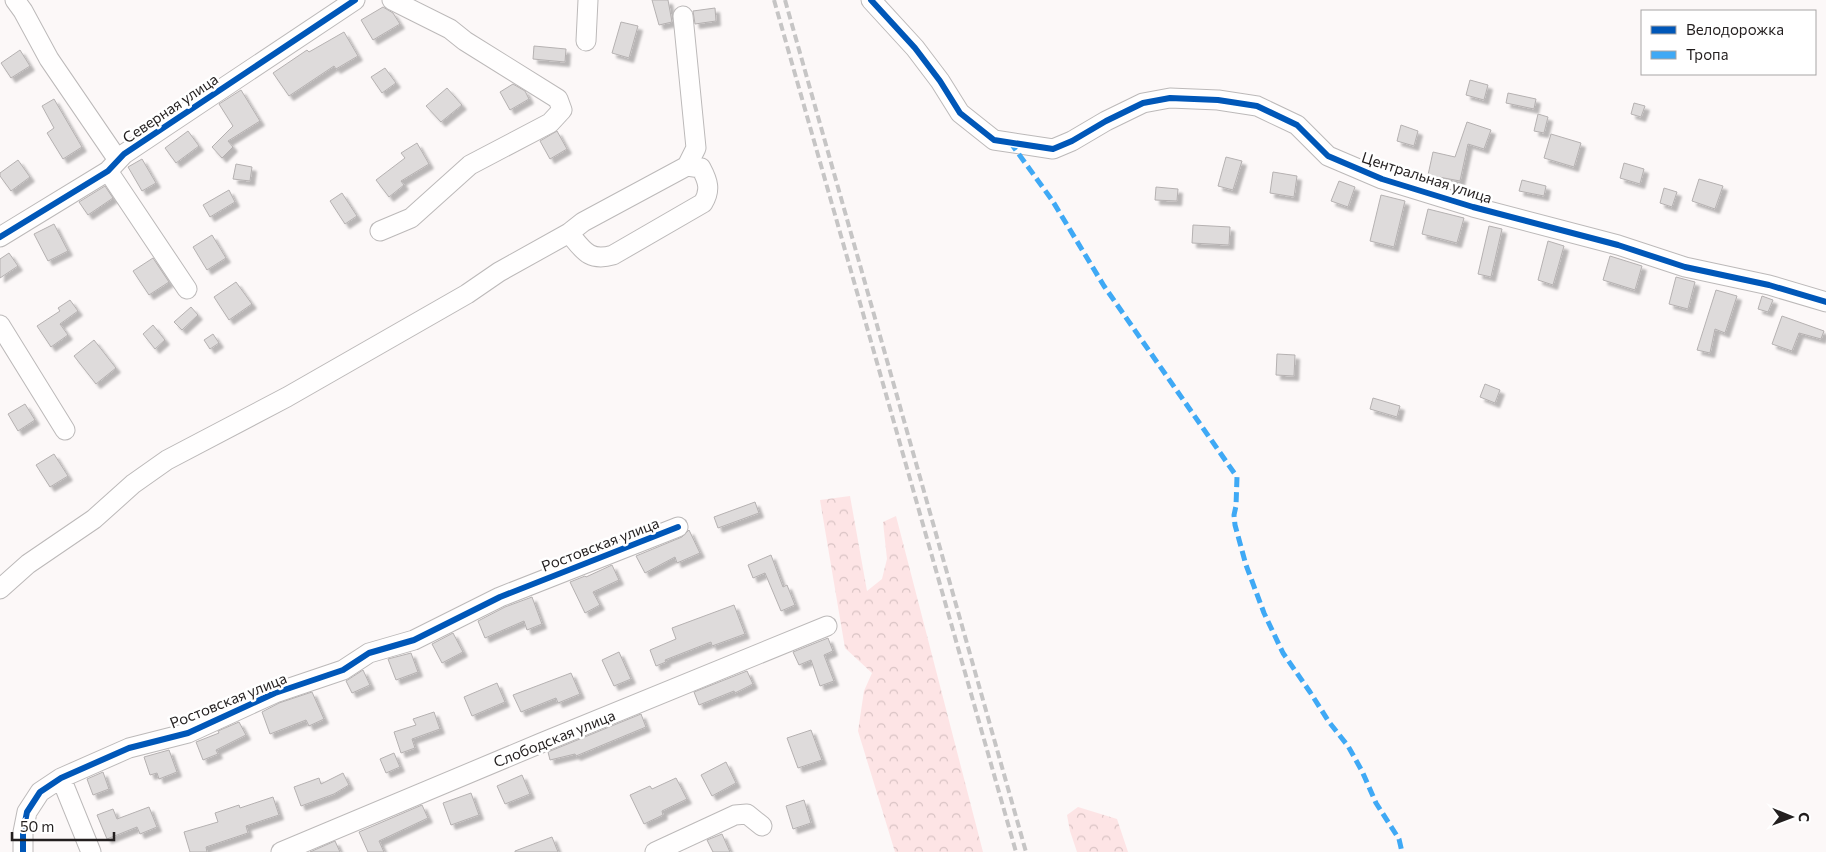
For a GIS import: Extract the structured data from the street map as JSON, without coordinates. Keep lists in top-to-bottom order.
{
  "streets": {
    "street": [
      "Северная улица",
      "Центральная улица",
      "Ростовская улица",
      "Слободская улица"
    ]
  },
  "legend": ["Велодорожка", "Тропа"],
  "scale_bar": "50 m",
  "north": "right"
}
